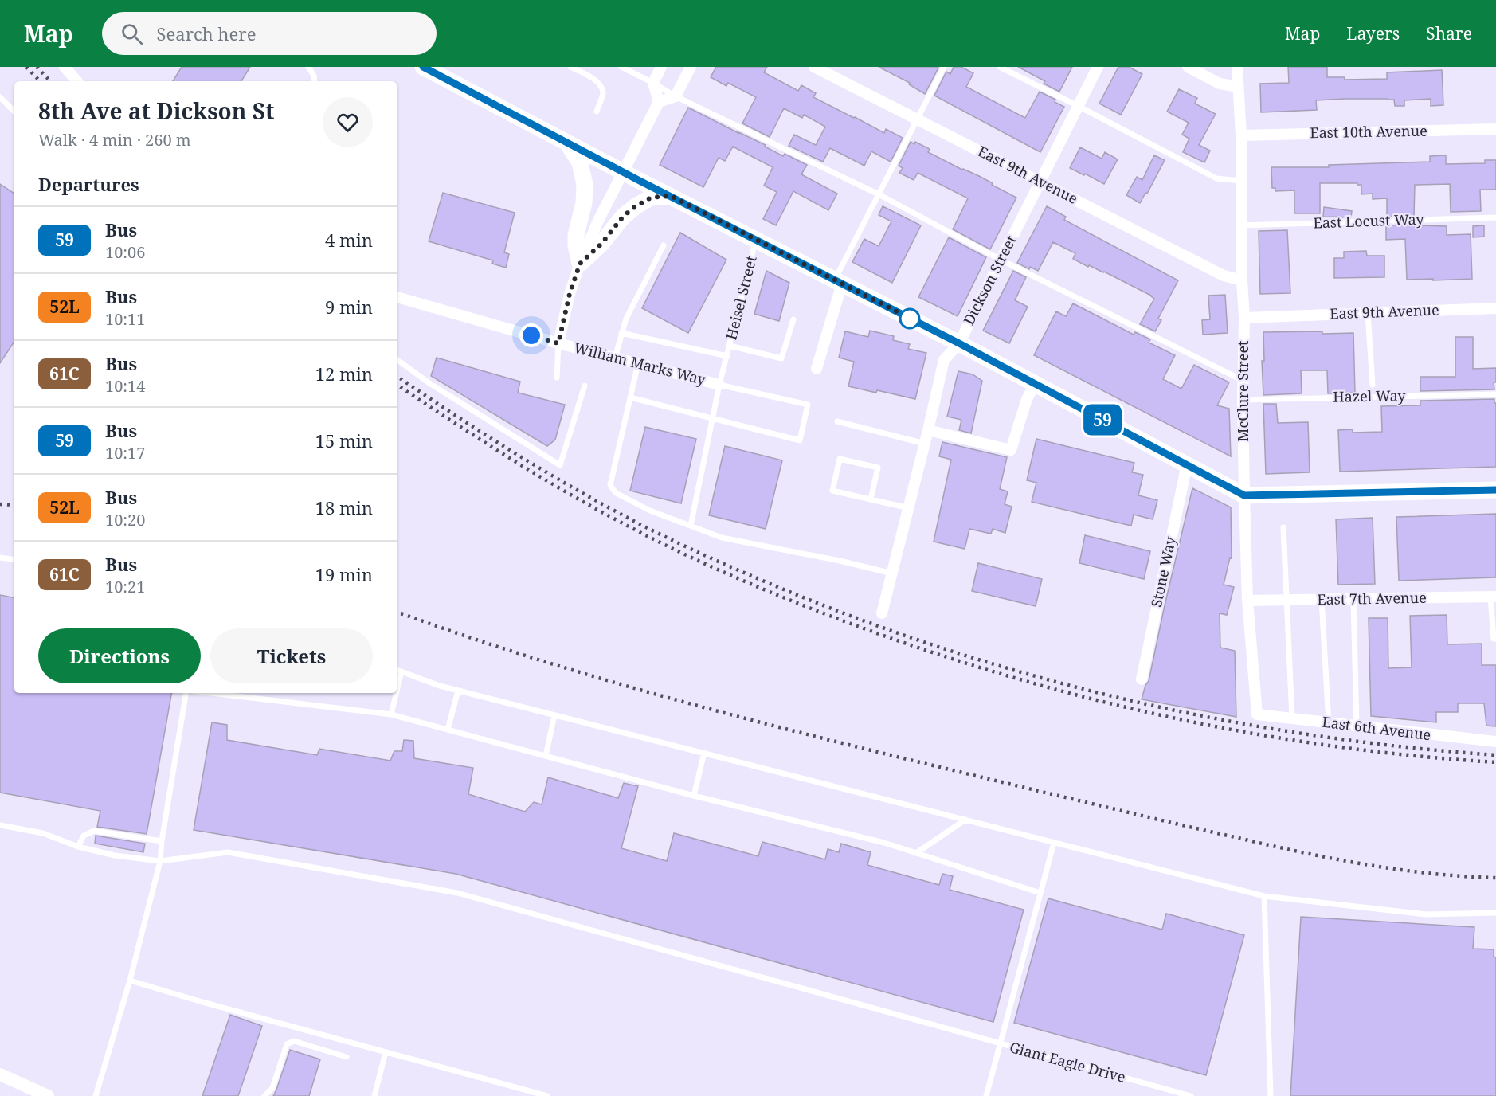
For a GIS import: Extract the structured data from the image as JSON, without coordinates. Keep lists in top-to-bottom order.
{
  "streets": {
    "street": [
      "East 10th Avenue",
      "East 9th Avenue",
      "Dickson Street",
      "William Marks Way",
      "McClure Street",
      "Stone Way",
      "East 7th Avenue",
      "East 6th Avenue"
    ],
    "lane": [
      "East Locust Way",
      "Heisel Street",
      "Hazel Way",
      "Giant Eagle Drive"
    ]
  },
  "crossings": [
    ["East 10th Avenue", "McClure Street"],
    ["East 9th Avenue", "Dickson Street"],
    ["East 9th Avenue", "McClure Street"],
    ["East Locust Way", "McClure Street"],
    ["Heisel Street", "William Marks Way"],
    ["McClure Street", "Hazel Way"],
    ["McClure Street", "East 7th Avenue"],
    ["McClure Street", "East 6th Avenue"]
  ],
  "lines": ["bus line 59"],
  "page": {
    "header": "Map",
    "search": "Search here",
    "nav": ["Map", "Layers", "Share"],
    "on_map": "59",
    "heading": [
      ["8th Ave at Dickson St", "Walk · 4 min · 260 m"],
      "Departures"
    ],
    "list": [
      {
        "mark": "59",
        "name": "Bus",
        "note": "10:06",
        "value": "4 min"
      },
      {
        "mark": "52L",
        "name": "Bus",
        "note": "10:11",
        "value": "9 min"
      },
      {
        "mark": "61C",
        "name": "Bus",
        "note": "10:14",
        "value": "12 min"
      },
      {
        "mark": "59",
        "name": "Bus",
        "note": "10:17",
        "value": "15 min"
      },
      {
        "mark": "52L",
        "name": "Bus",
        "note": "10:20",
        "value": "18 min"
      },
      {
        "mark": "61C",
        "name": "Bus",
        "note": "10:21",
        "value": "19 min"
      }
    ],
    "buttons": ["Directions", "Tickets"]
  }
}
